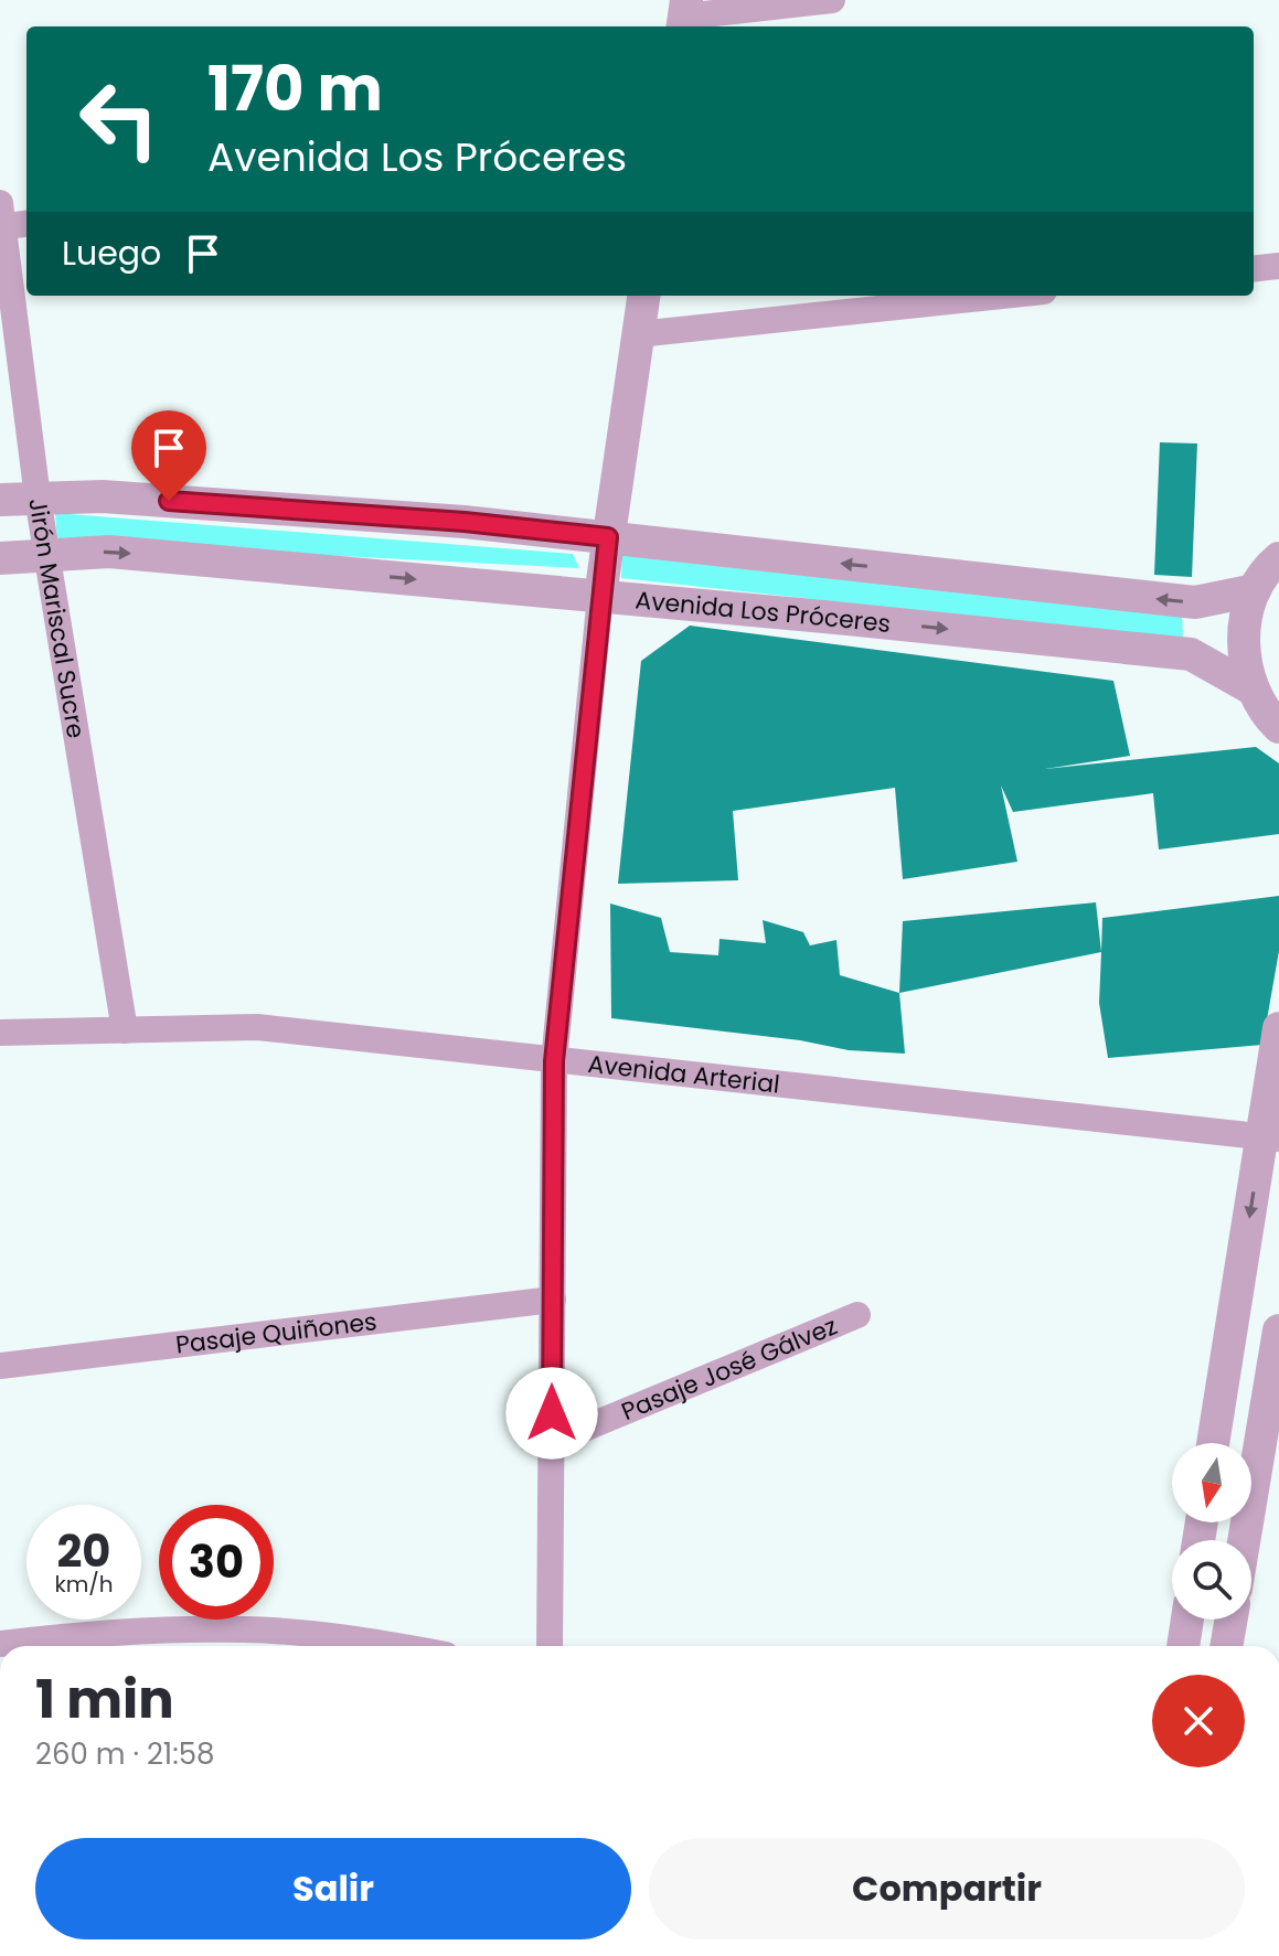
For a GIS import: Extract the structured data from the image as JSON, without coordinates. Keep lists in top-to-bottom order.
{
  "streets": {
    "street": [
      "Avenida Los Próceres",
      "Jirón Mariscal Sucre",
      "Avenida Arterial",
      "Pasaje Quiñones",
      "Pasaje José Gálvez"
    ]
  },
  "crossings": [
    ["Avenida Los Próceres", "Jirón Mariscal Sucre"],
    ["Jirón Mariscal Sucre", "Avenida Arterial"]
  ],
  "north": "bottom",
  "page": {
    "turn": ["170 m", "Avenida Los Próceres"],
    "then": "Luego",
    "speed": "20 km/h",
    "limit": "30",
    "heading": ["1 min", "260 m · 21:58"],
    "buttons": ["Salir", "Compartir"]
  }
}
